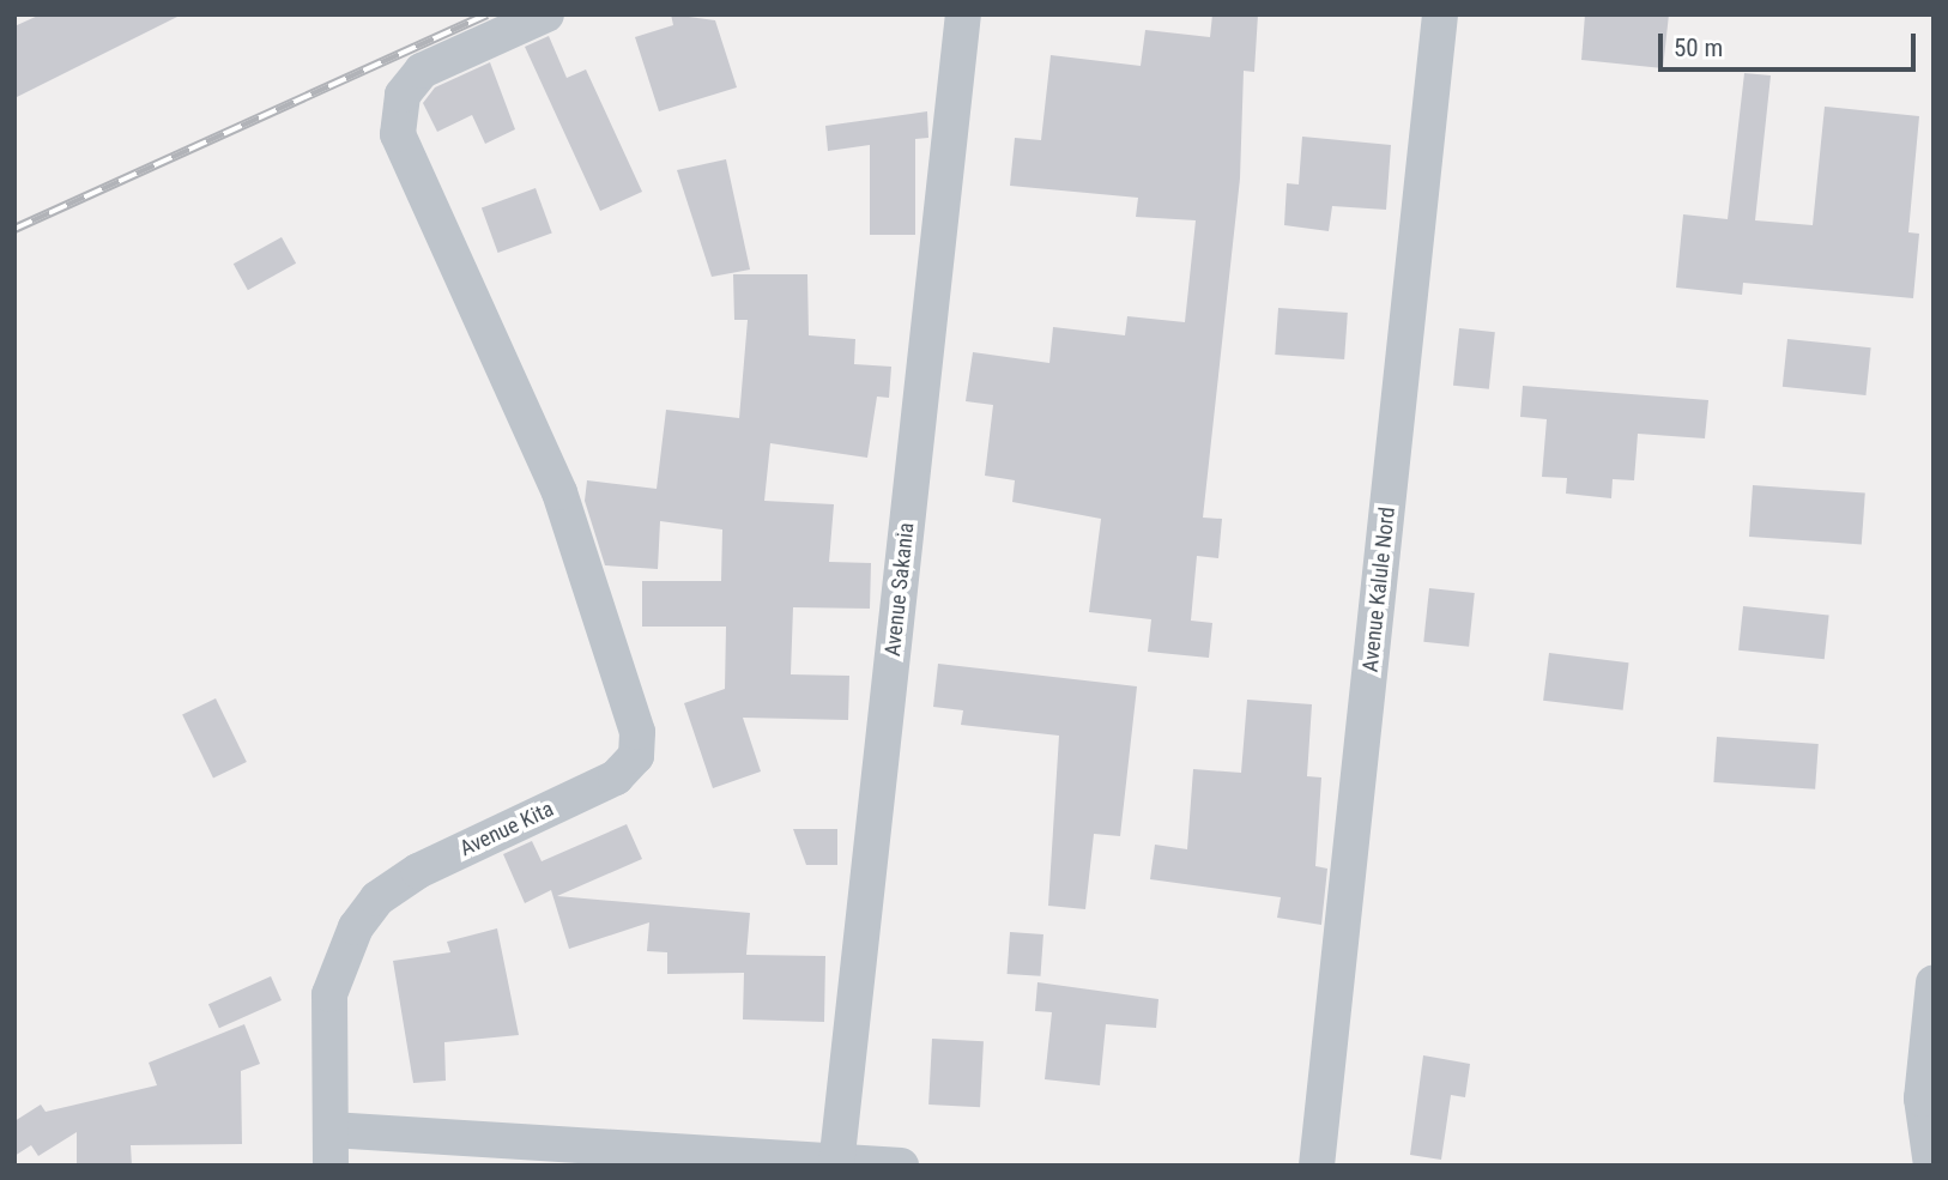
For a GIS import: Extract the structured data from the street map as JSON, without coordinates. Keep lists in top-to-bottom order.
{
  "streets": {
    "street": ["Avenue Sakania", "Avenue Kalule Nord", "Avenue Kita"]
  },
  "scale_bar": "50 m"
}
